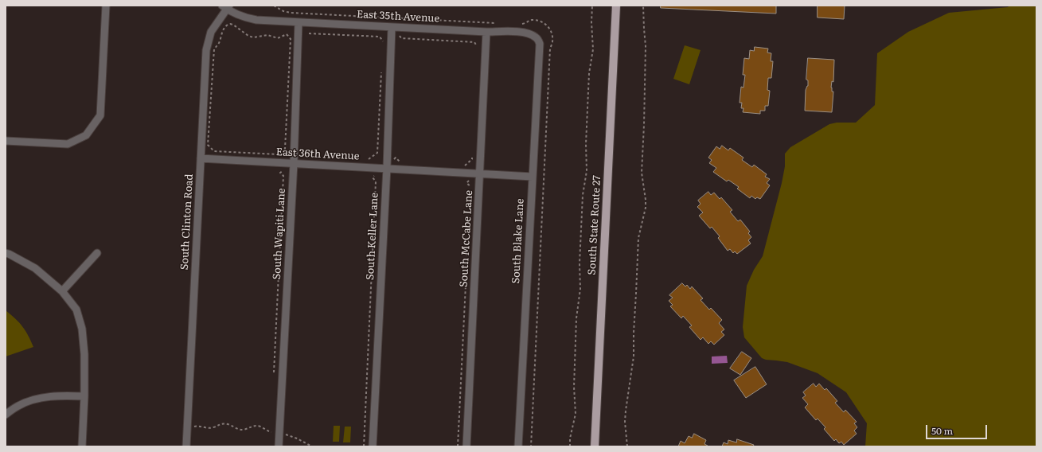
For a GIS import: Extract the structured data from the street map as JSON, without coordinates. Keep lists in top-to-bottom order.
{
  "streets": {
    "main road": ["South State Route 27"],
    "street": [
      "East 35th Avenue",
      "East 36th Avenue",
      "South Clinton Road",
      "South Wapiti Lane",
      "South Keller Lane",
      "South McCabe Lane",
      "South Blake Lane"
    ]
  },
  "crossings": [
    ["East 35th Avenue", "South Clinton Road"],
    ["East 35th Avenue", "South Wapiti Lane"],
    ["East 35th Avenue", "South Keller Lane"],
    ["East 35th Avenue", "South McCabe Lane"],
    ["East 35th Avenue", "South Blake Lane"],
    ["East 36th Avenue", "South Clinton Road"],
    ["East 36th Avenue", "South Wapiti Lane"],
    ["East 36th Avenue", "South Keller Lane"],
    ["East 36th Avenue", "South McCabe Lane"],
    ["East 36th Avenue", "South Blake Lane"]
  ],
  "scale_bar": "50 m"
}
